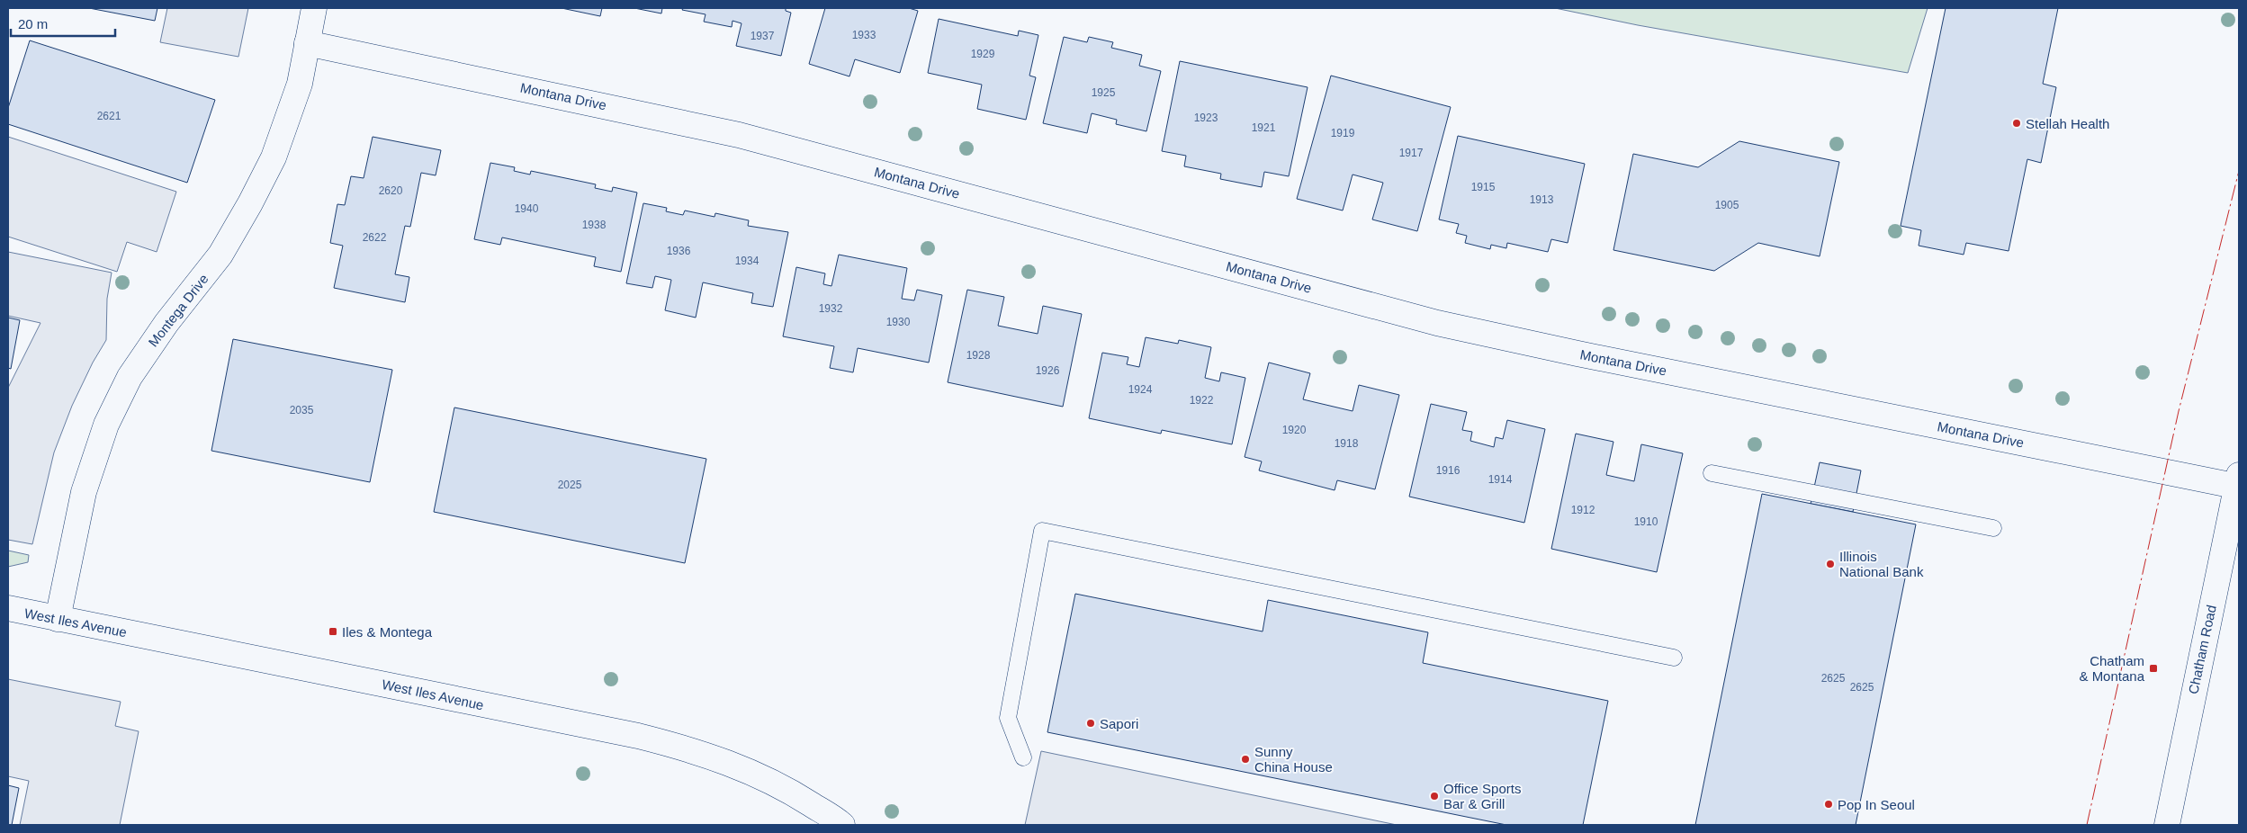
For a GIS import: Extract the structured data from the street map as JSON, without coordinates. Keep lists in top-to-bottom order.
{
  "streets": {
    "street": [
      "Montana Drive",
      "Montega Drive",
      "West Iles Avenue",
      "Chatham Road"
    ]
  },
  "crossings": [
    ["Montana Drive", "Montega Drive"],
    ["Montana Drive", "Chatham Road"],
    ["Montega Drive", "West Iles Avenue"]
  ],
  "places": {
    "other": [
      "Stellah Health",
      "Illinois National Bank",
      "Sapori",
      "Sunny China House",
      "Office Sports Bar & Grill",
      "Pop In Seoul"
    ],
    "transit": ["Iles & Montega", "Chatham & Montana"]
  },
  "house_numbers": [
    "1933",
    "1937",
    "1929",
    "1925",
    "2621",
    "1923",
    "1921",
    "1919",
    "1917",
    "1915",
    "2620",
    "1913",
    "1905",
    "1940",
    "1938",
    "2622",
    "1936",
    "1934",
    "1932",
    "1930",
    "1928",
    "1926",
    "1924",
    "1922",
    "2035",
    "1920",
    "1918",
    "1916",
    "1914",
    "2025",
    "1912",
    "1910",
    "2625",
    "2625"
  ],
  "scale_bar": "20 m"
}
